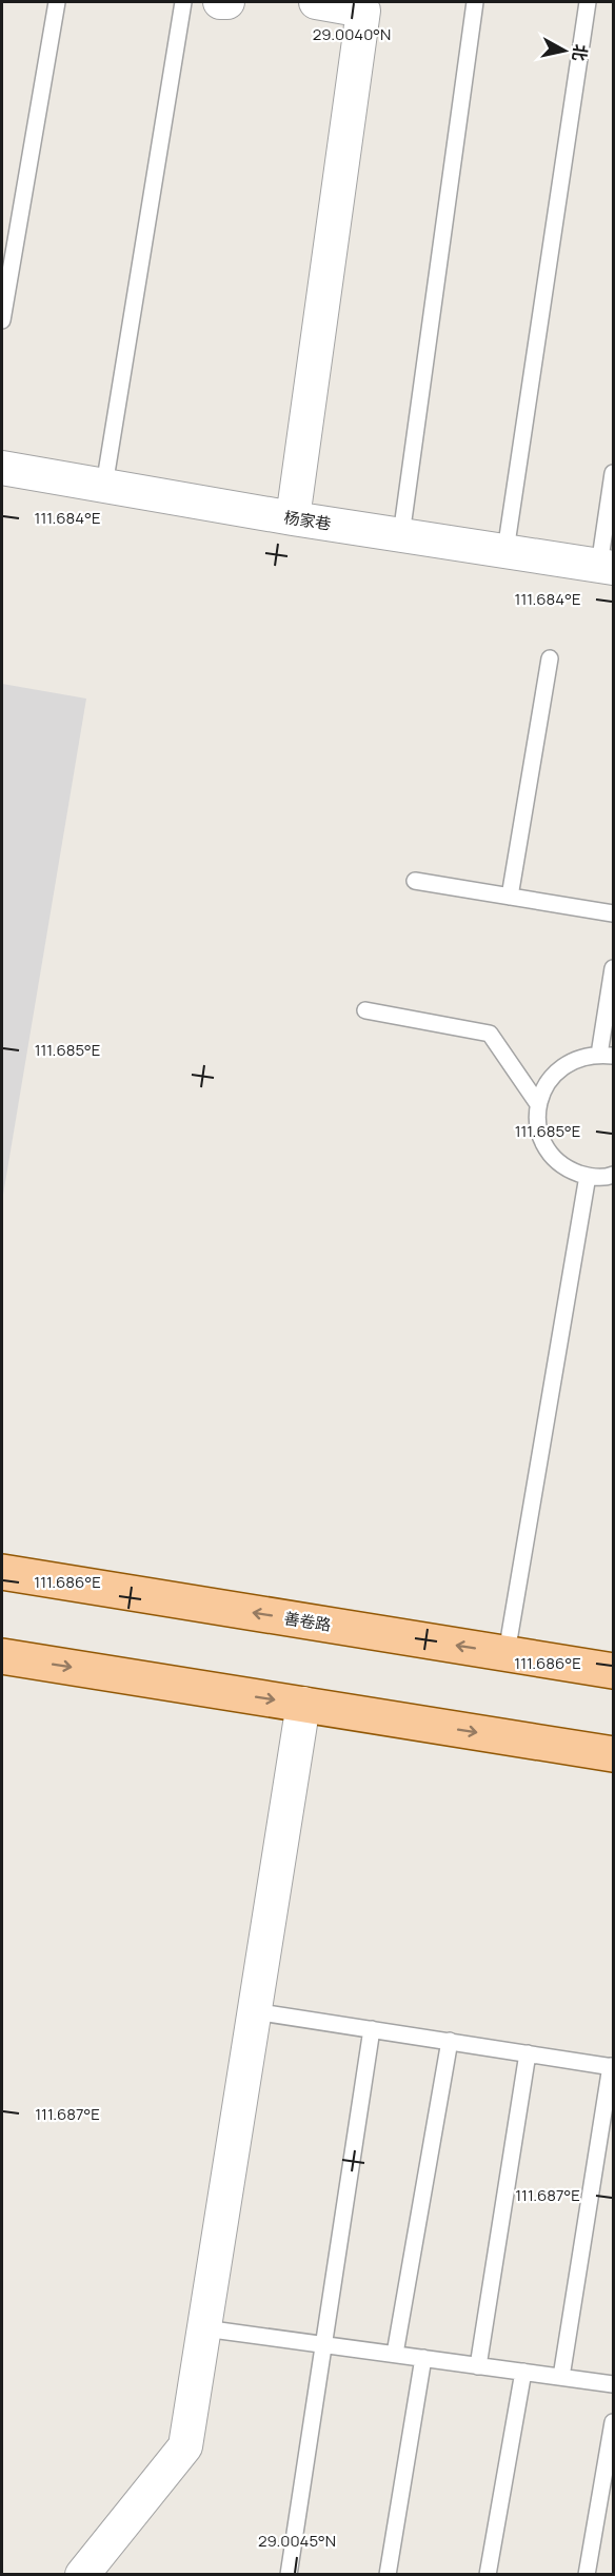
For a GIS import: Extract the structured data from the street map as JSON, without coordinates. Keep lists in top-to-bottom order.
{
  "streets": {
    "main road": ["善卷路"],
    "street": ["杨家巷"]
  },
  "north": "right",
  "coordinates": [
    "29.0040°N",
    "111.684°E",
    "111.685°E",
    "111.686°E",
    "111.687°E",
    "29.0045°N"
  ]
}
